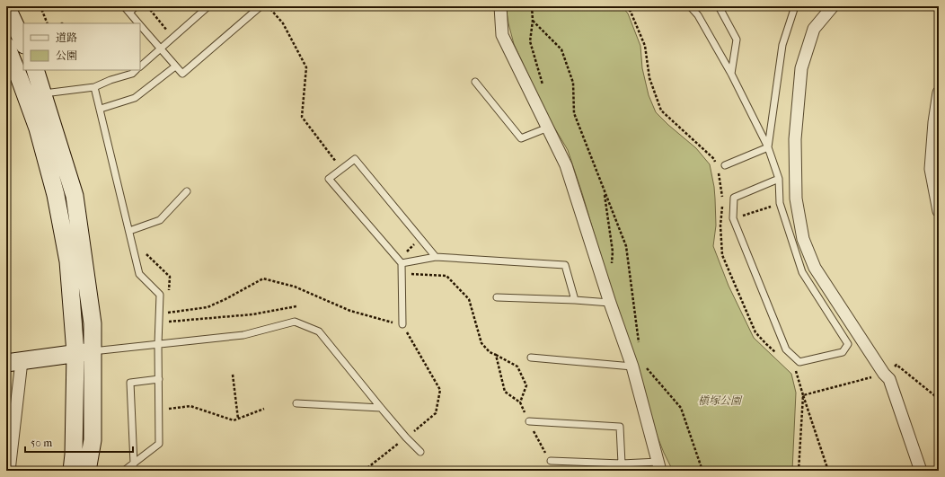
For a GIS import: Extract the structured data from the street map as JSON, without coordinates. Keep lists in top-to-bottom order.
{
  "parks": ["槇塚公園"],
  "legend": ["道路", "公園"],
  "scale_bar": "50 m"
}
